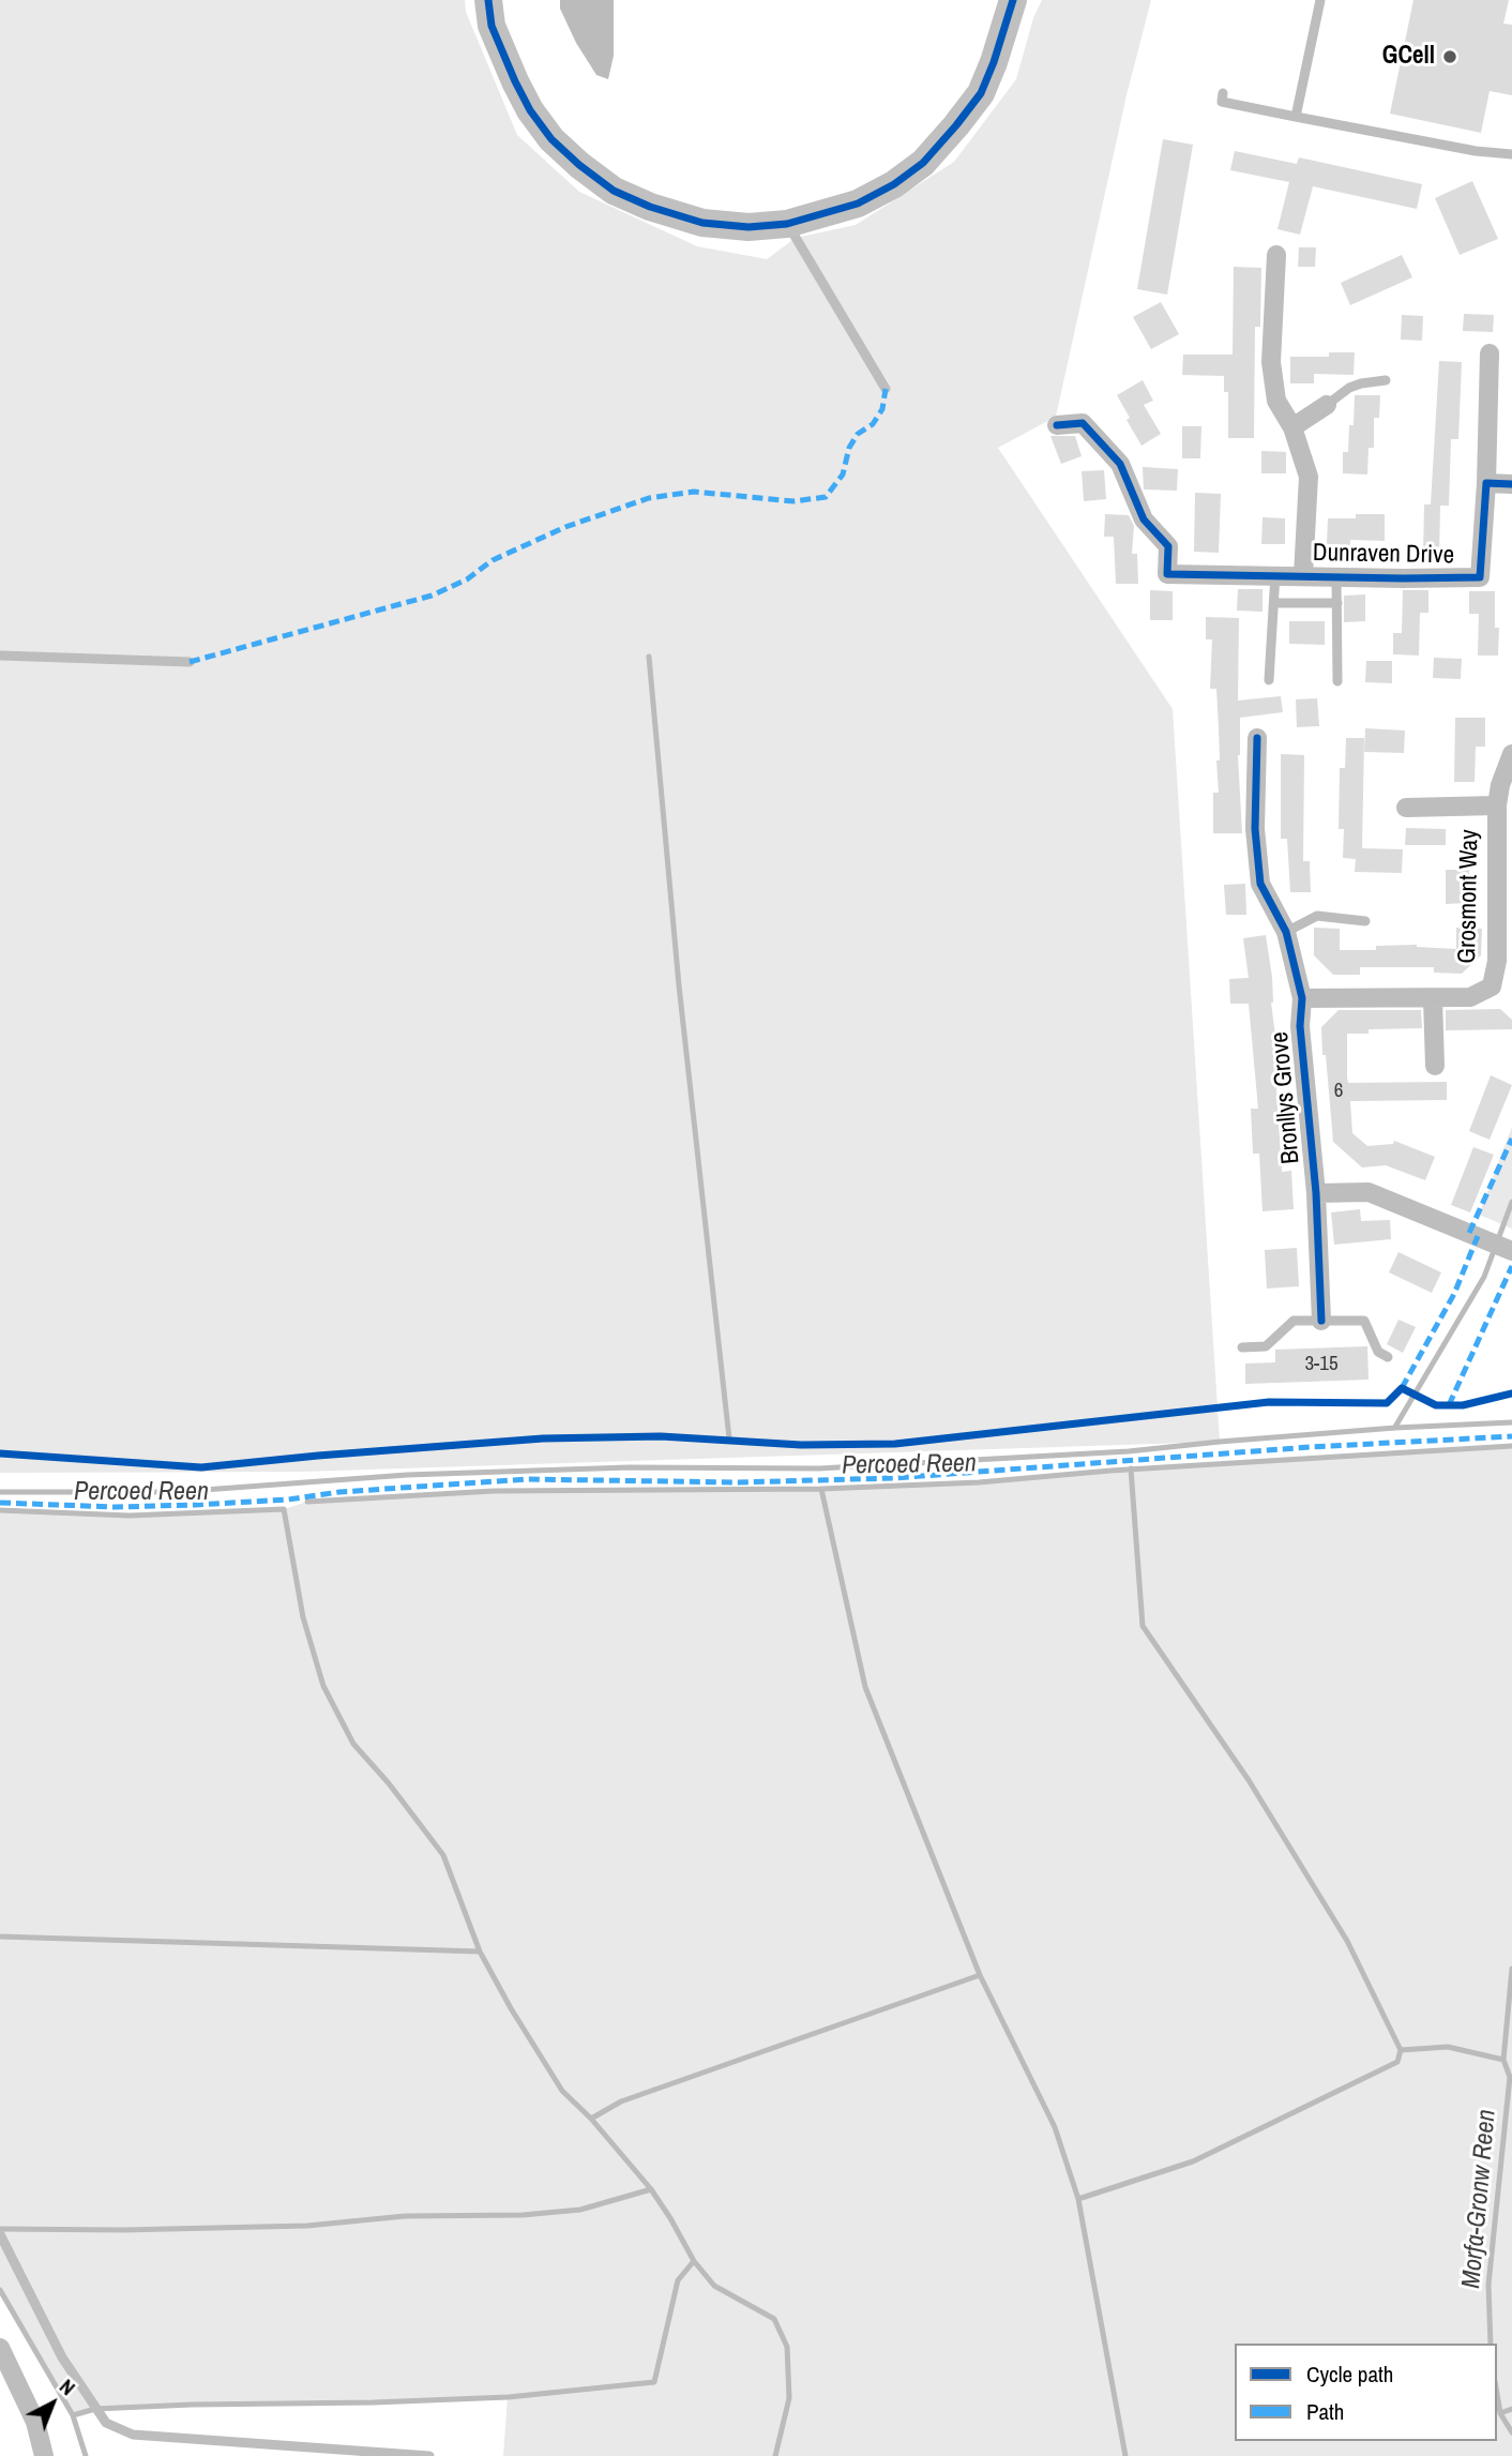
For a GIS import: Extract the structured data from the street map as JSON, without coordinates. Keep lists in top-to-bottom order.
{
  "streets": {
    "street": ["Dunraven Drive", "Grosmont Way", "Bronllys Grove"]
  },
  "crossings": [
    ["Grosmont Way", "Bronllys Grove"]
  ],
  "water": ["Percoed Reen", "Morfa-Gronw Reen"],
  "places": ["GCell"],
  "house_numbers": ["6", "3-15"],
  "legend": ["Cycle path", "Path"],
  "north": "top right"
}
